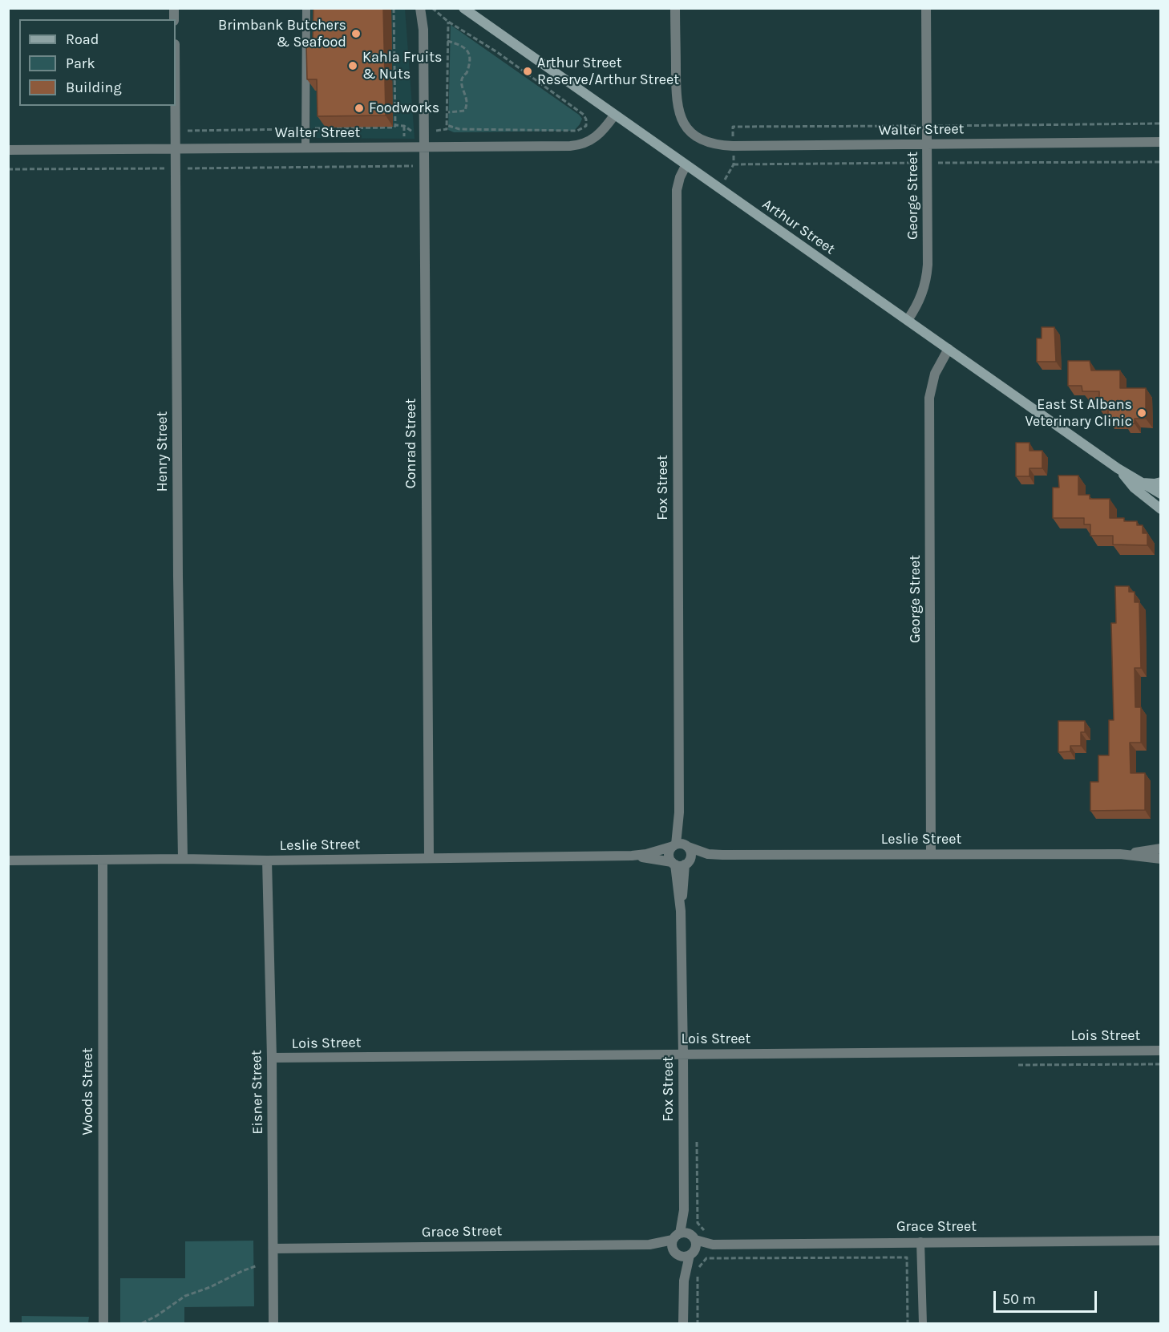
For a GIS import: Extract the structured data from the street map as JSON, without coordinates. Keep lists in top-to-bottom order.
{
  "streets": {
    "street": [
      "Walter Street",
      "George Street",
      "Arthur Street",
      "Conrad Street",
      "Henry Street",
      "Fox Street",
      "Leslie Street",
      "Lois Street",
      "Woods Street",
      "Eisner Street",
      "Grace Street"
    ]
  },
  "crossings": [
    ["Walter Street", "George Street"],
    ["Walter Street", "Arthur Street"],
    ["Walter Street", "Conrad Street"],
    ["Walter Street", "Henry Street"],
    ["George Street", "Arthur Street"],
    ["George Street", "Leslie Street"],
    ["Arthur Street", "Fox Street"],
    ["Conrad Street", "Leslie Street"],
    ["Henry Street", "Leslie Street"],
    ["Fox Street", "Leslie Street"],
    ["Fox Street", "Lois Street"],
    ["Fox Street", "Grace Street"],
    ["Leslie Street", "Woods Street"],
    ["Leslie Street", "Eisner Street"],
    ["Lois Street", "Eisner Street"],
    ["Eisner Street", "Grace Street"]
  ],
  "places": [
    "Brimbank Butchers & Seafood",
    "Kahla Fruits & Nuts",
    "Arthur Street Reserve/Arthur Street",
    "Foodworks",
    "East St Albans Veterinary Clinic"
  ],
  "legend": ["Road", "Park", "Building"],
  "scale_bar": "50 m"
}
